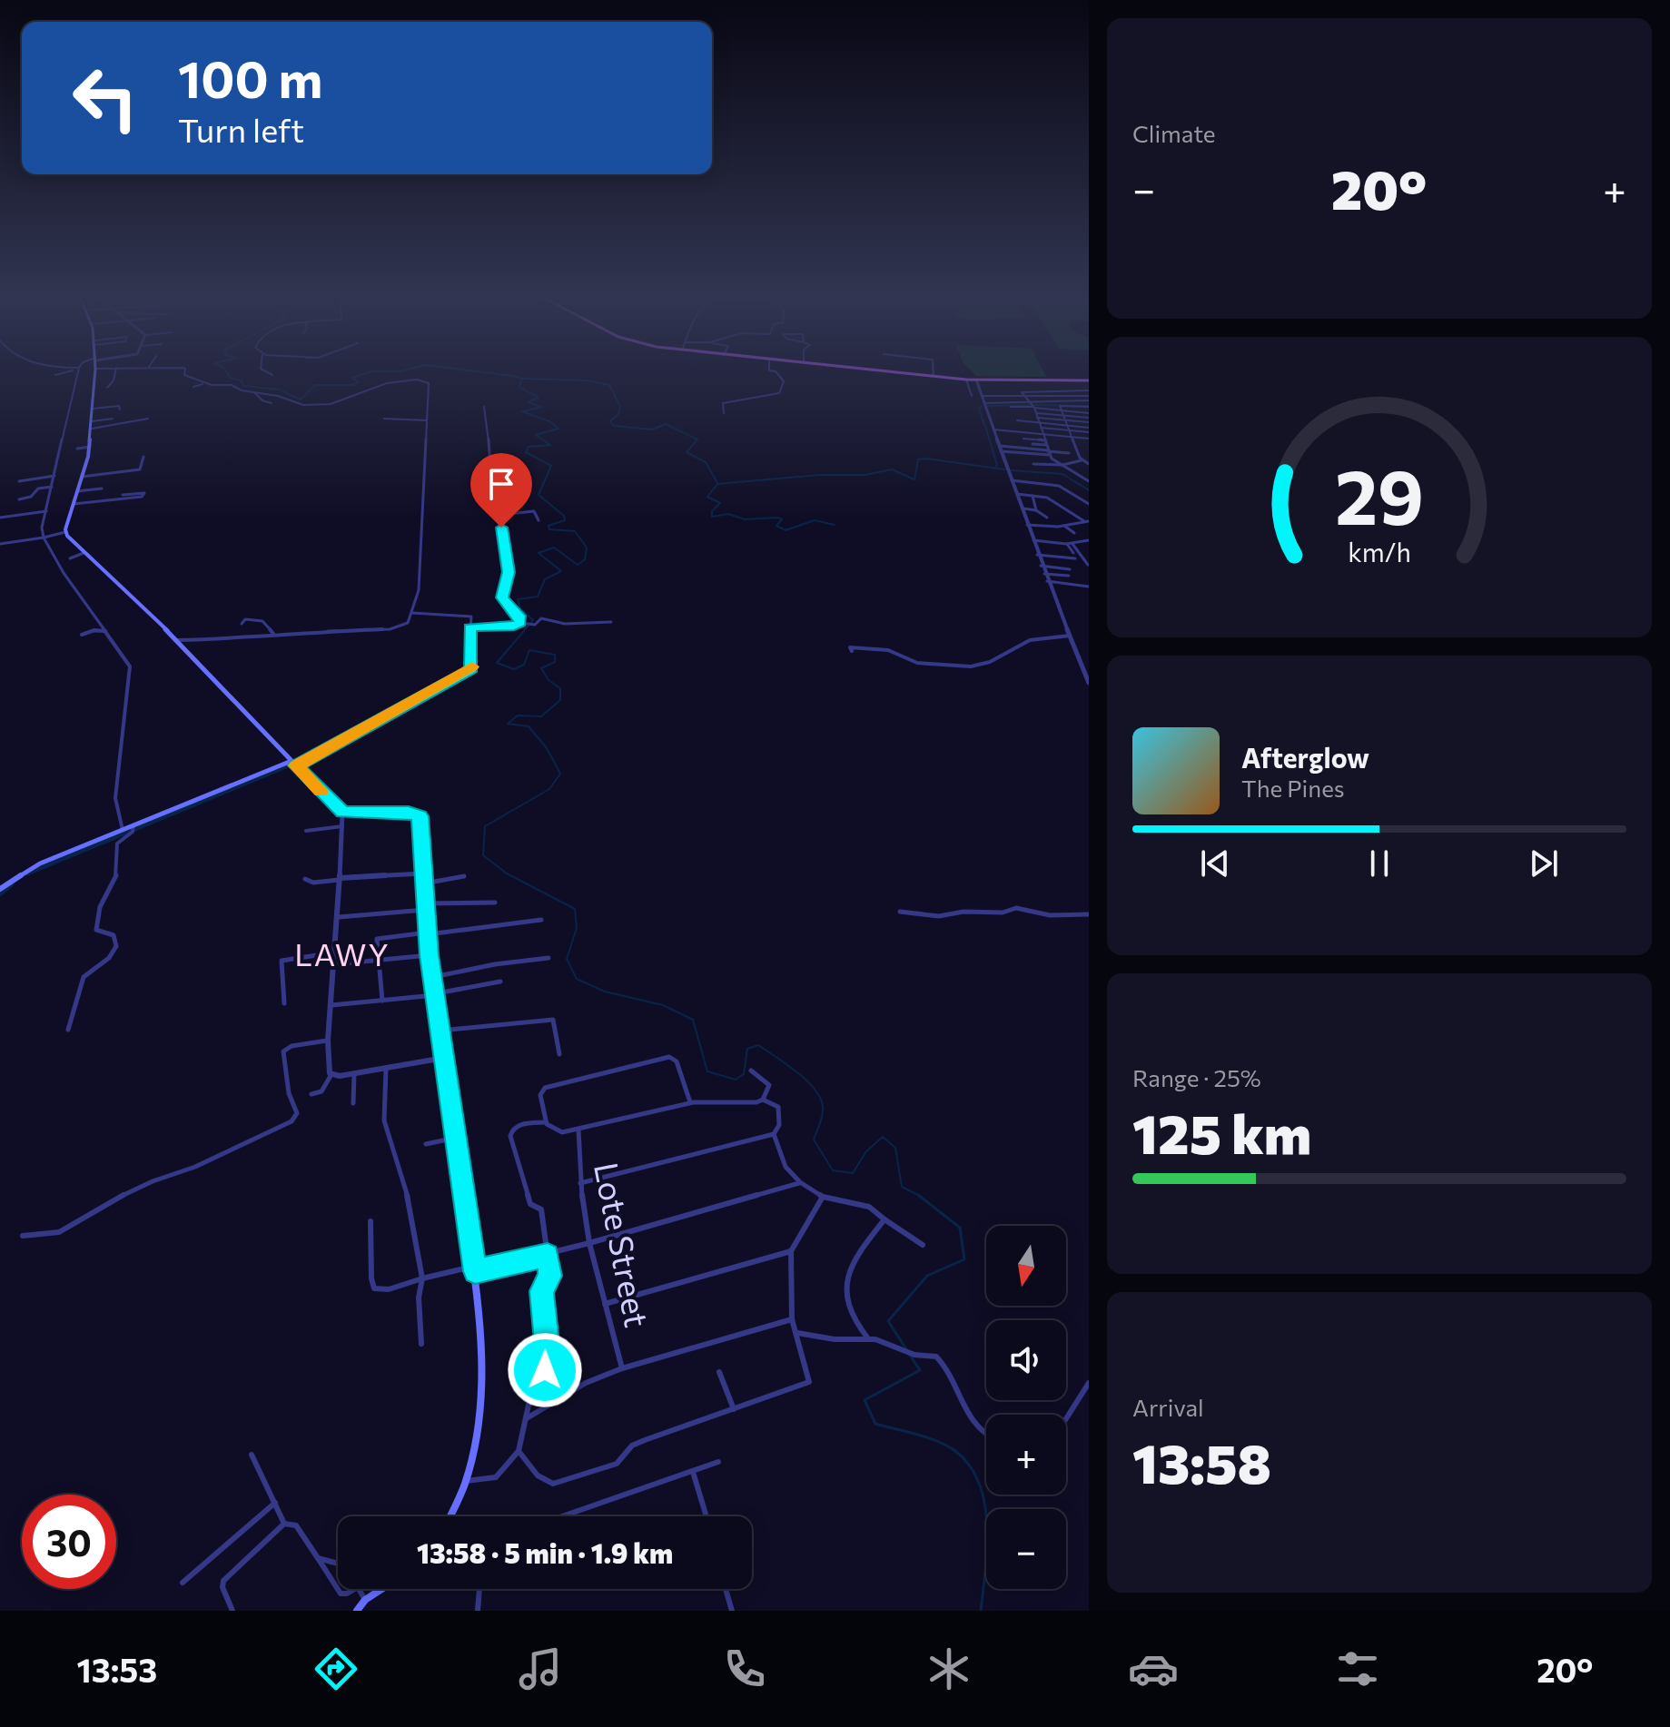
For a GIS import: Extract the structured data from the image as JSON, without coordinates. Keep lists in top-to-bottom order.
{
  "streets": {
    "street": ["Lote Street"]
  },
  "districts": ["LAWY"],
  "north": "bottom",
  "page": {
    "tile": [
      "Climate",
      ["Range · 25%", "125 km"],
      ["Arrival", "13:58"]
    ],
    "turn": ["100 m", "Turn left"],
    "heat": ["−", "20°", "+"],
    "song": ["Afterglow", "The Pines"],
    "map_buttons": ["+", "−"],
    "limit": "30",
    "trip": "13:58 · 5 min · 1.9 km",
    "tabs": ["13:53", "20°"],
    "gauge": ["29", "km/h"]
  }
}
